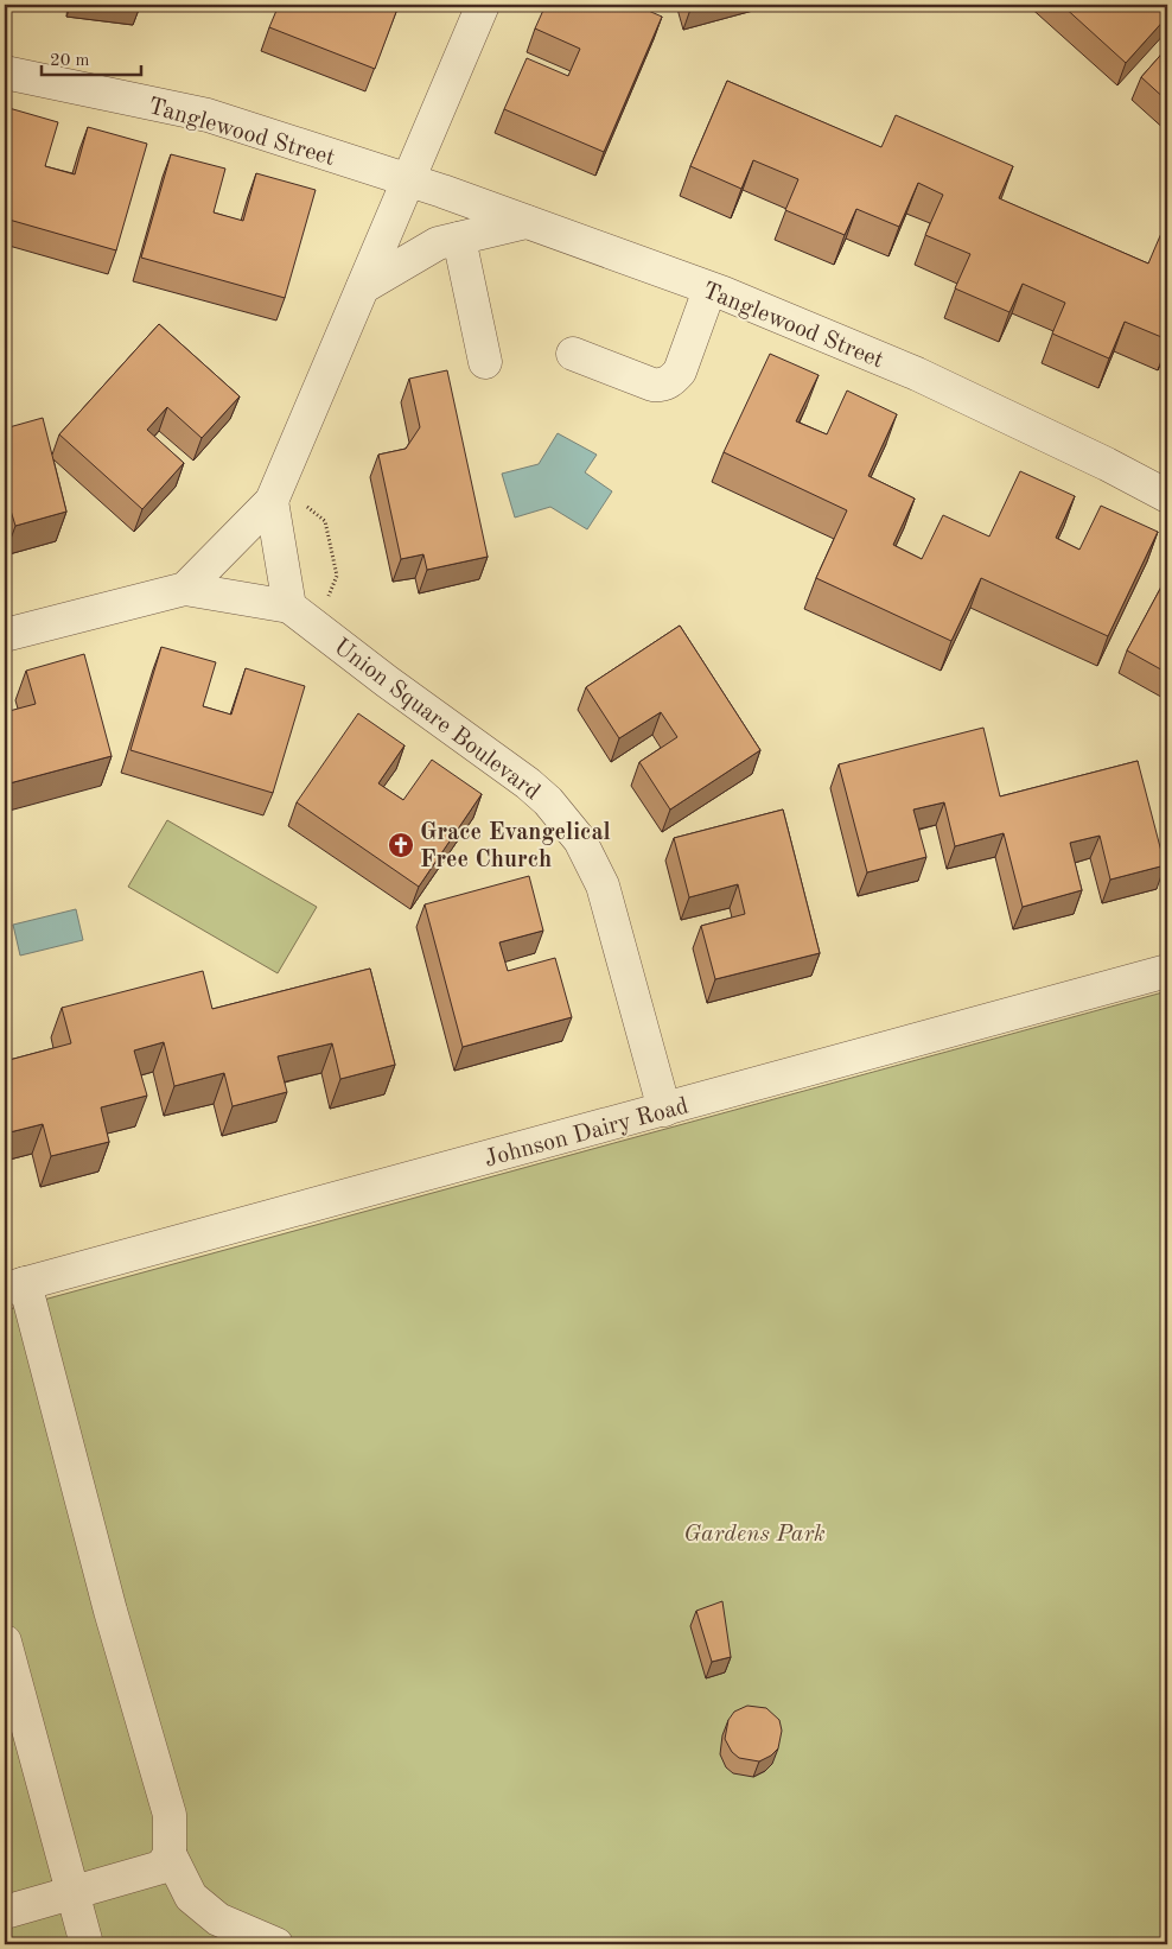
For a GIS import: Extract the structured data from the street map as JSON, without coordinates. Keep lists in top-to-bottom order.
{
  "streets": {
    "street": ["Tanglewood Street", "Union Square Boulevard", "Johnson Dairy Road"]
  },
  "crossings": [
    ["Union Square Boulevard", "Johnson Dairy Road"]
  ],
  "parks": ["Gardens Park"],
  "places": {
    "church": ["Grace Evangelical Free Church"]
  },
  "scale_bar": "20 m"
}
